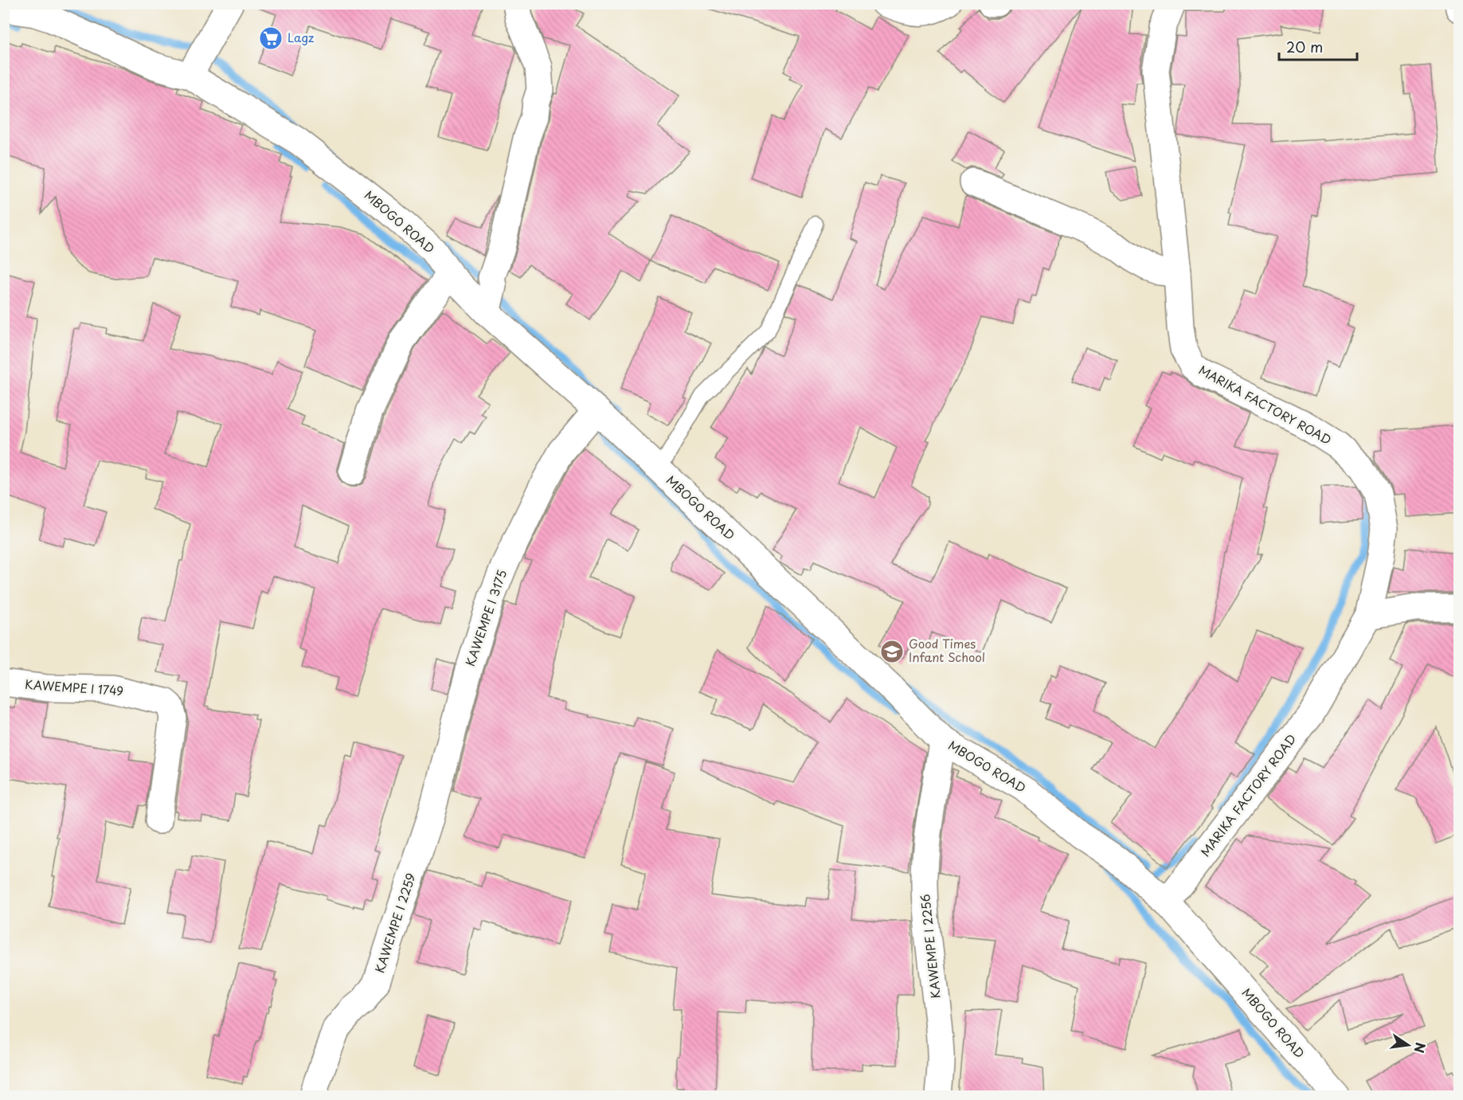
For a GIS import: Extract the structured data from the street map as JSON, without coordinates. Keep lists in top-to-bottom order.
{
  "streets": {
    "street": [
      "MBOGO ROAD",
      "MARIKA FACTORY ROAD",
      "KAWEMPE I 3175",
      "KAWEMPE I 1749",
      "KAWEMPE I 2259",
      "KAWEMPE I 2256"
    ]
  },
  "crossings": [
    ["MBOGO ROAD", "MARIKA FACTORY ROAD"],
    ["MBOGO ROAD", "KAWEMPE I 3175"],
    ["MBOGO ROAD", "KAWEMPE I 2256"],
    ["KAWEMPE I 3175", "KAWEMPE I 2259"]
  ],
  "places": {
    "supermarket": ["Lagz"],
    "school or university": ["Good Times Infant School"]
  },
  "scale_bar": "20 m",
  "north": "right"
}
